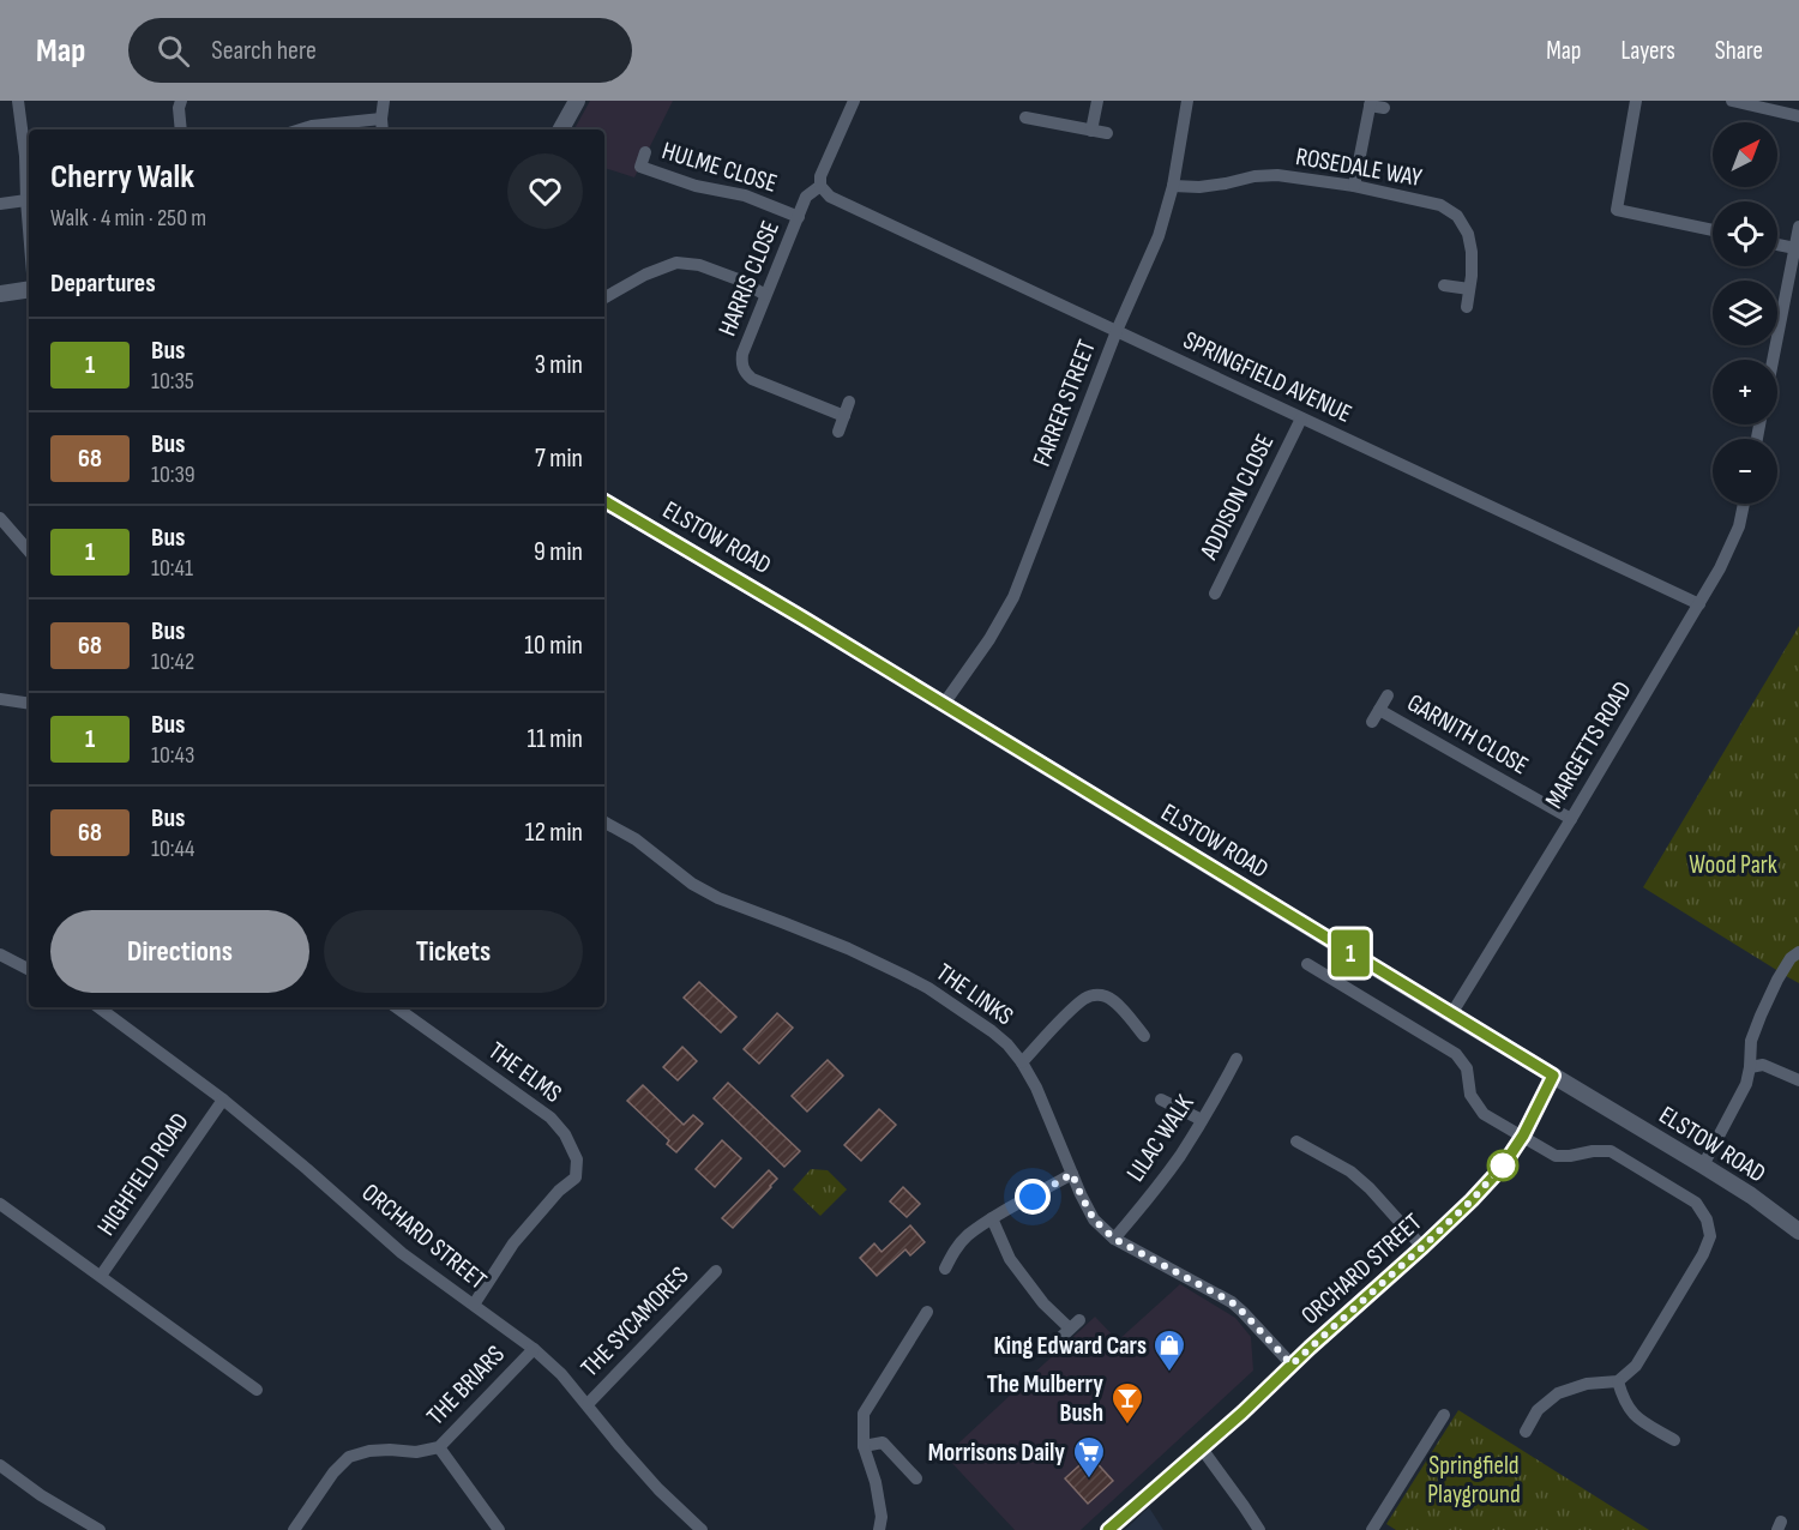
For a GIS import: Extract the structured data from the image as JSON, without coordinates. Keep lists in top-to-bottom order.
{
  "streets": {
    "street": [
      "HULME CLOSE",
      "ROSEDALE WAY",
      "HARRIS CLOSE",
      "SPRINGFIELD AVENUE",
      "FARRER STREET",
      "ADDISON CLOSE",
      "ELSTOW ROAD",
      "GARNITH CLOSE",
      "MARGETTS ROAD",
      "THE LINKS",
      "THE ELMS",
      "LILAC WALK",
      "HIGHFIELD ROAD",
      "ORCHARD STREET",
      "THE SYCAMORES",
      "THE BRIARS"
    ]
  },
  "crossings": [
    ["HULME CLOSE", "HARRIS CLOSE"],
    ["ROSEDALE WAY", "FARRER STREET"],
    ["HARRIS CLOSE", "SPRINGFIELD AVENUE"],
    ["SPRINGFIELD AVENUE", "FARRER STREET"],
    ["SPRINGFIELD AVENUE", "ADDISON CLOSE"],
    ["SPRINGFIELD AVENUE", "MARGETTS ROAD"],
    ["FARRER STREET", "ELSTOW ROAD"],
    ["ELSTOW ROAD", "MARGETTS ROAD"],
    ["ELSTOW ROAD", "ORCHARD STREET"],
    ["GARNITH CLOSE", "MARGETTS ROAD"],
    ["THE LINKS", "LILAC WALK"],
    ["THE LINKS", "ORCHARD STREET"],
    ["THE ELMS", "ORCHARD STREET"],
    ["HIGHFIELD ROAD", "ORCHARD STREET"],
    ["ORCHARD STREET", "THE SYCAMORES"],
    ["ORCHARD STREET", "THE BRIARS"]
  ],
  "parks": ["Wood Park", "Springfield Playground"],
  "places": {
    "shop": ["King Edward Cars"],
    "bar": ["The Mulberry Bush"],
    "supermarket": ["Morrisons Daily"]
  },
  "lines": ["bus line 1"],
  "north": "top right",
  "page": {
    "header": "Map",
    "search": "Search here",
    "nav": ["Map", "Layers", "Share"],
    "on_map": "1",
    "map_buttons": ["+", "−"],
    "heading": [
      ["Cherry Walk", "Walk · 4 min · 250 m"],
      "Departures"
    ],
    "list": [
      {
        "mark": "1",
        "name": "Bus",
        "note": "10:35",
        "value": "3 min"
      },
      {
        "mark": "68",
        "name": "Bus",
        "note": "10:39",
        "value": "7 min"
      },
      {
        "mark": "1",
        "name": "Bus",
        "note": "10:41",
        "value": "9 min"
      },
      {
        "mark": "68",
        "name": "Bus",
        "note": "10:42",
        "value": "10 min"
      },
      {
        "mark": "1",
        "name": "Bus",
        "note": "10:43",
        "value": "11 min"
      },
      {
        "mark": "68",
        "name": "Bus",
        "note": "10:44",
        "value": "12 min"
      }
    ],
    "buttons": ["Directions", "Tickets"]
  }
}
